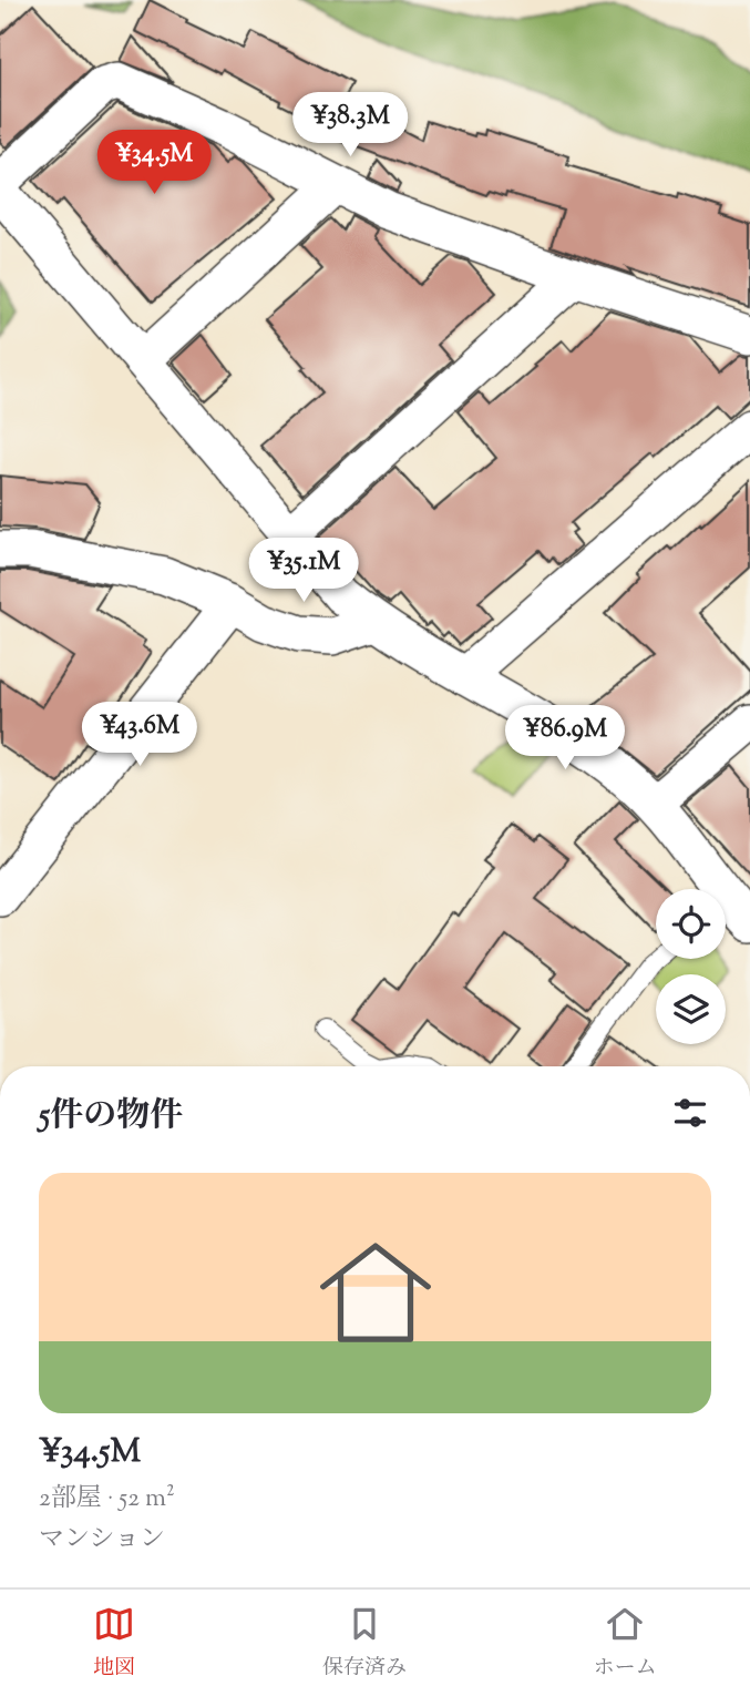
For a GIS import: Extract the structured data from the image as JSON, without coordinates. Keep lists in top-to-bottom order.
{
  "page": {
    "price": [
      "¥38.3M",
      "¥34.5M",
      "¥35.1M",
      "¥43.6M",
      "¥86.9M"
    ],
    "heading": "5件の物件",
    "list": [
      {
        "name": "¥34.5M",
        "note": "2部屋 · 52 m² · マンション"
      }
    ],
    "tabs": ["地図", "保存済み", "ホーム"]
  }
}
